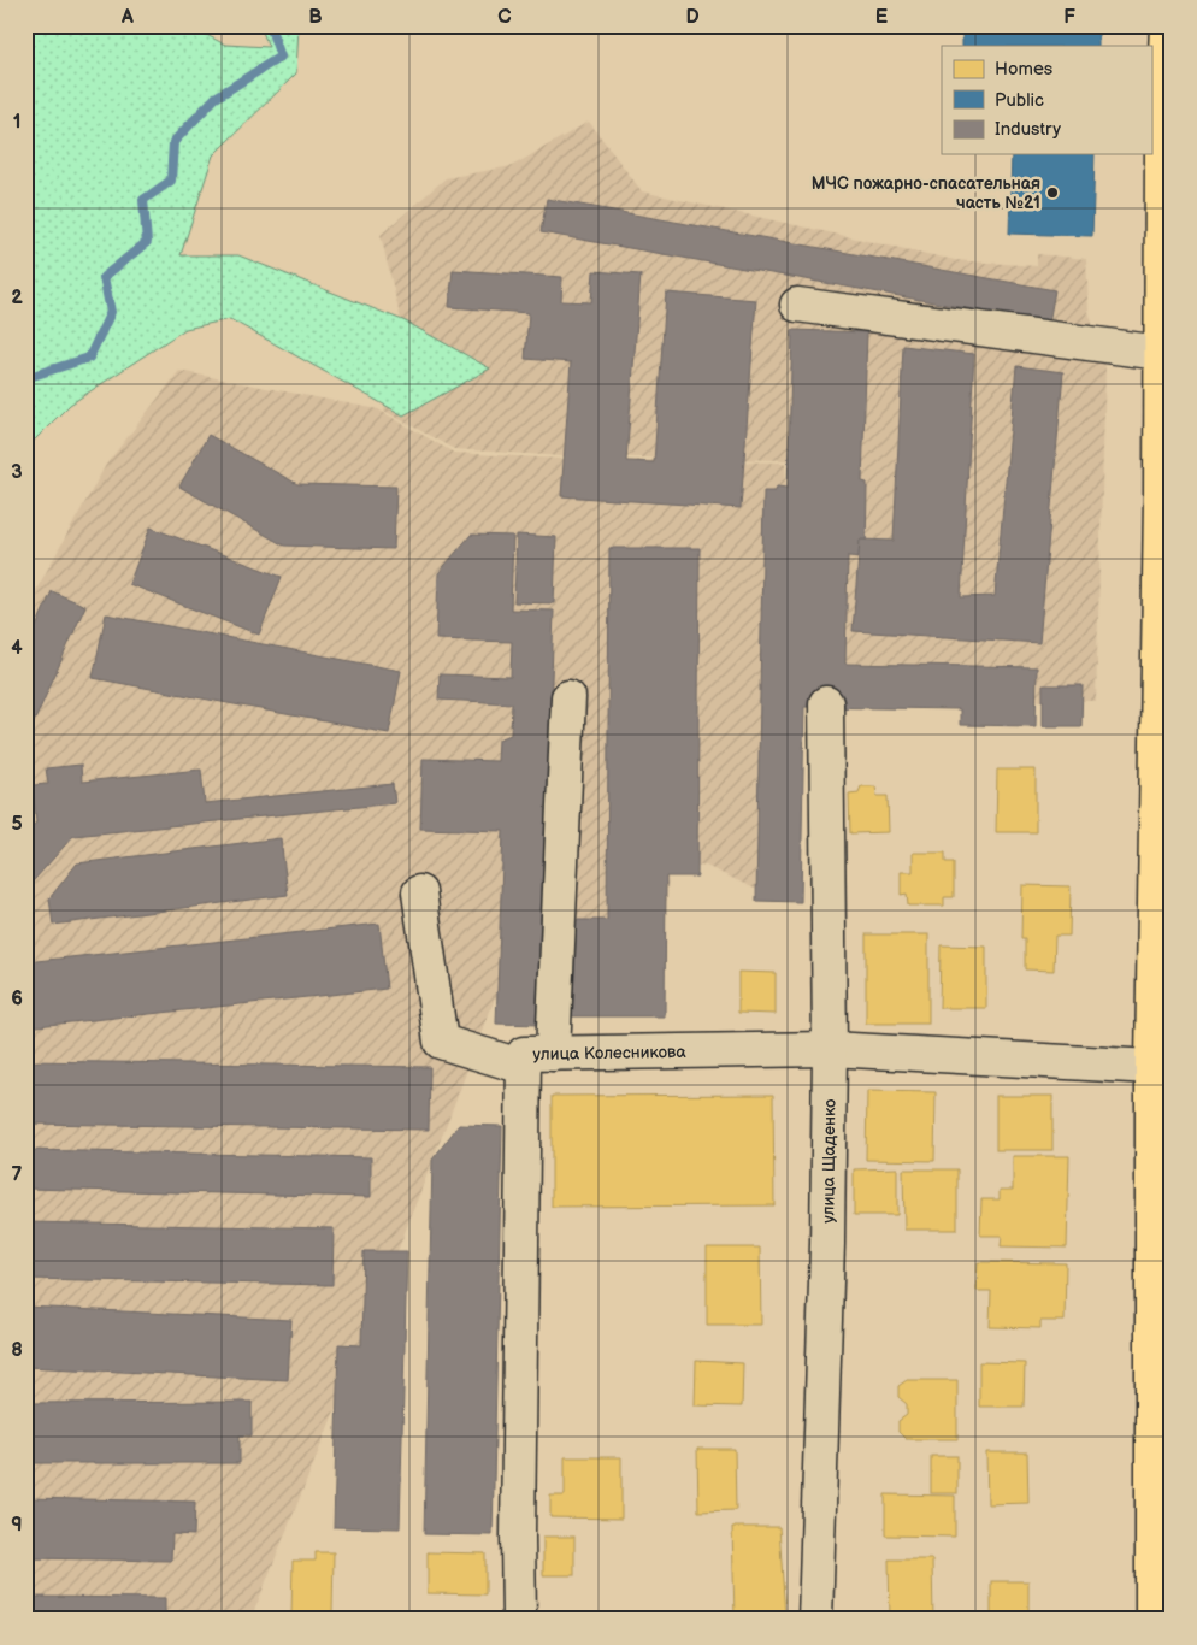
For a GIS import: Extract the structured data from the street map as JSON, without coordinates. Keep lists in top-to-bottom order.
{
  "streets": {
    "street": ["улица Колесникова", "улица Щаденко"]
  },
  "crossings": [
    ["улица Колесникова", "улица Щаденко"]
  ],
  "places": ["МЧС пожарно-спасательная часть №21"],
  "legend": ["Homes", "Public", "Industry"],
  "grid": {
    "columns": [
      "A",
      "B",
      "C",
      "D",
      "E",
      "F"
    ],
    "rows": [
      "1",
      "2",
      "3",
      "4",
      "5",
      "6",
      "7",
      "8",
      "9"
    ]
  }
}
